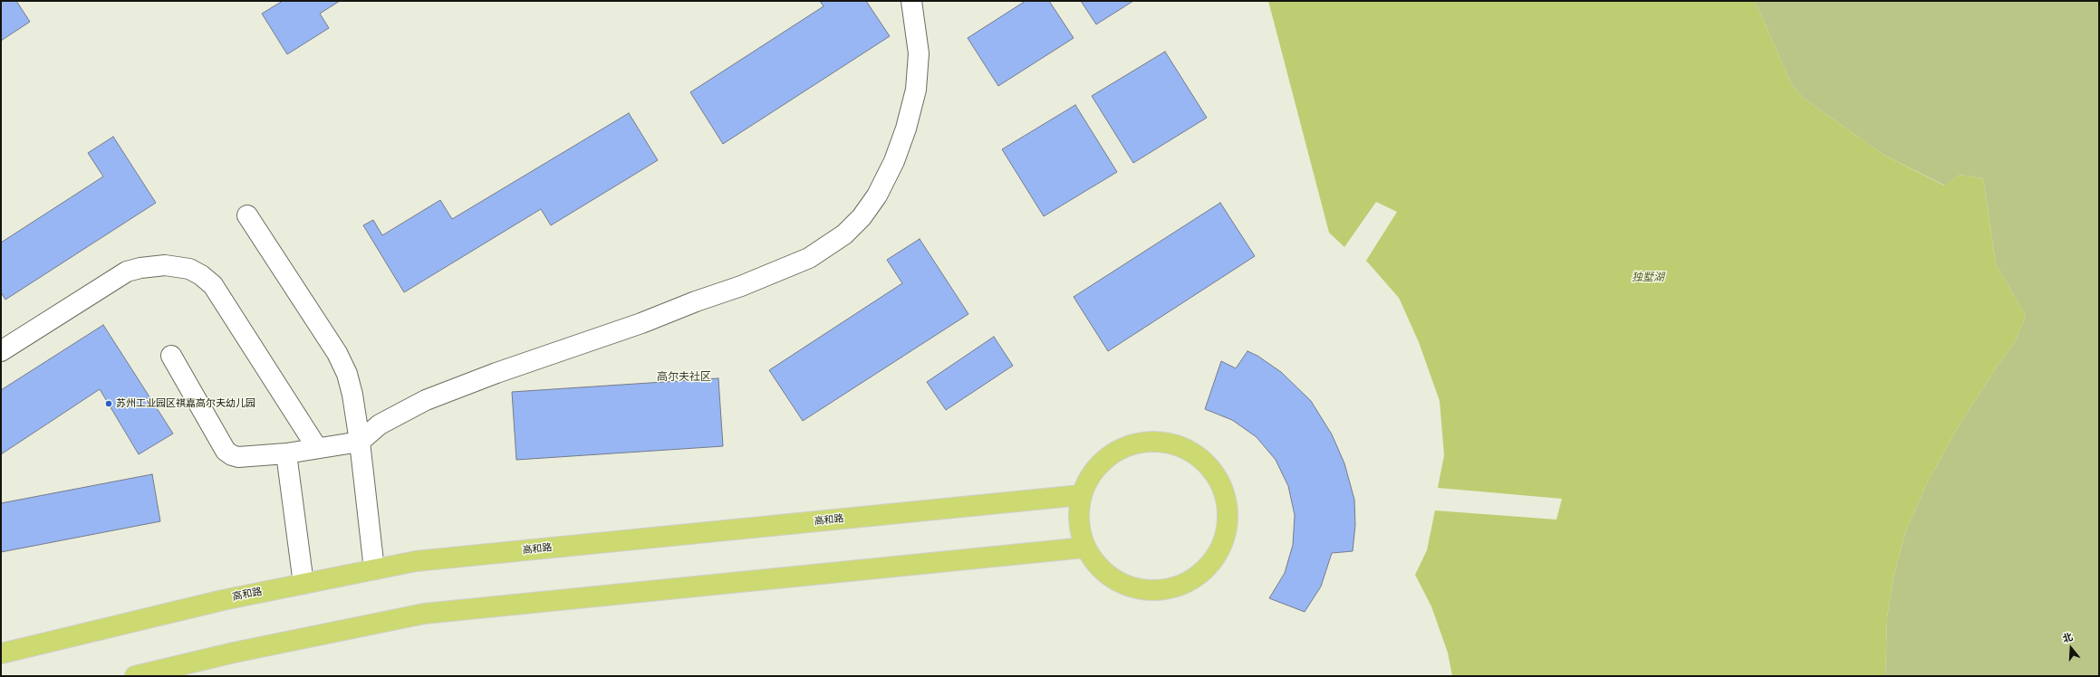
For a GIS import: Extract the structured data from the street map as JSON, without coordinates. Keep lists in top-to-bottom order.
{
  "streets": {
    "main road": ["高和路"]
  },
  "districts": ["高尔夫社区"],
  "water": ["独墅湖"],
  "places": ["苏州工业园区祺嘉高尔夫幼儿园"],
  "north": "top"
}
